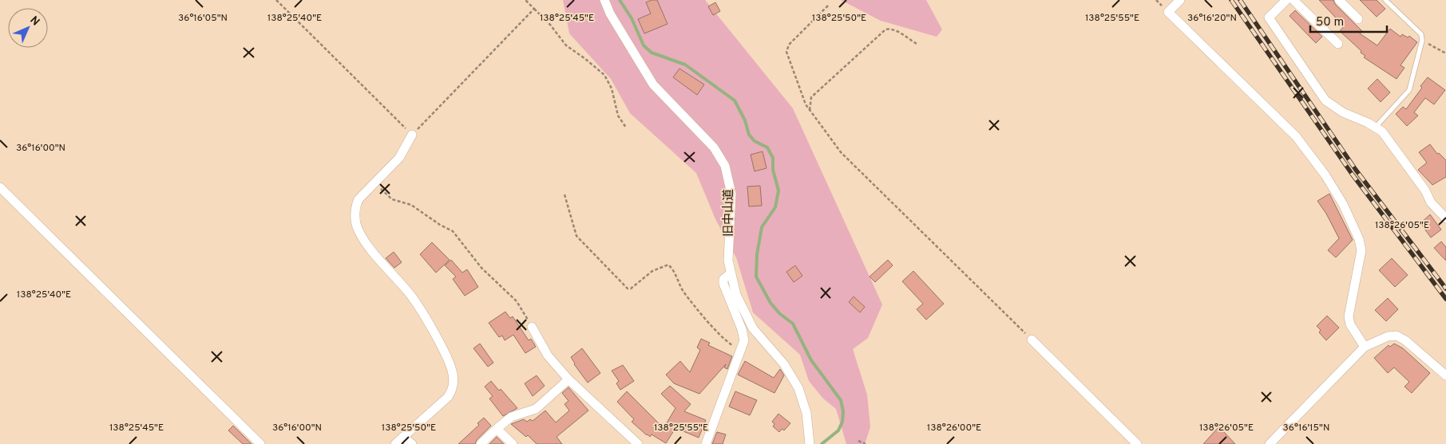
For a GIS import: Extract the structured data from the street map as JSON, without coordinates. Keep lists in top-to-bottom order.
{
  "streets": {
    "street": ["旧中山道"]
  },
  "scale_bar": "50 m",
  "north": "top right",
  "coordinates": [
    "36°16'05\"N",
    "138°25'40\"E",
    "138°25'50\"E",
    "138°25'55\"E",
    "36°16'20\"N",
    "138°25'45\"E",
    "36°16'00\"N",
    "138°26'05\"E",
    "138°26'00\"E",
    "36°16'15\"N"
  ]
}
